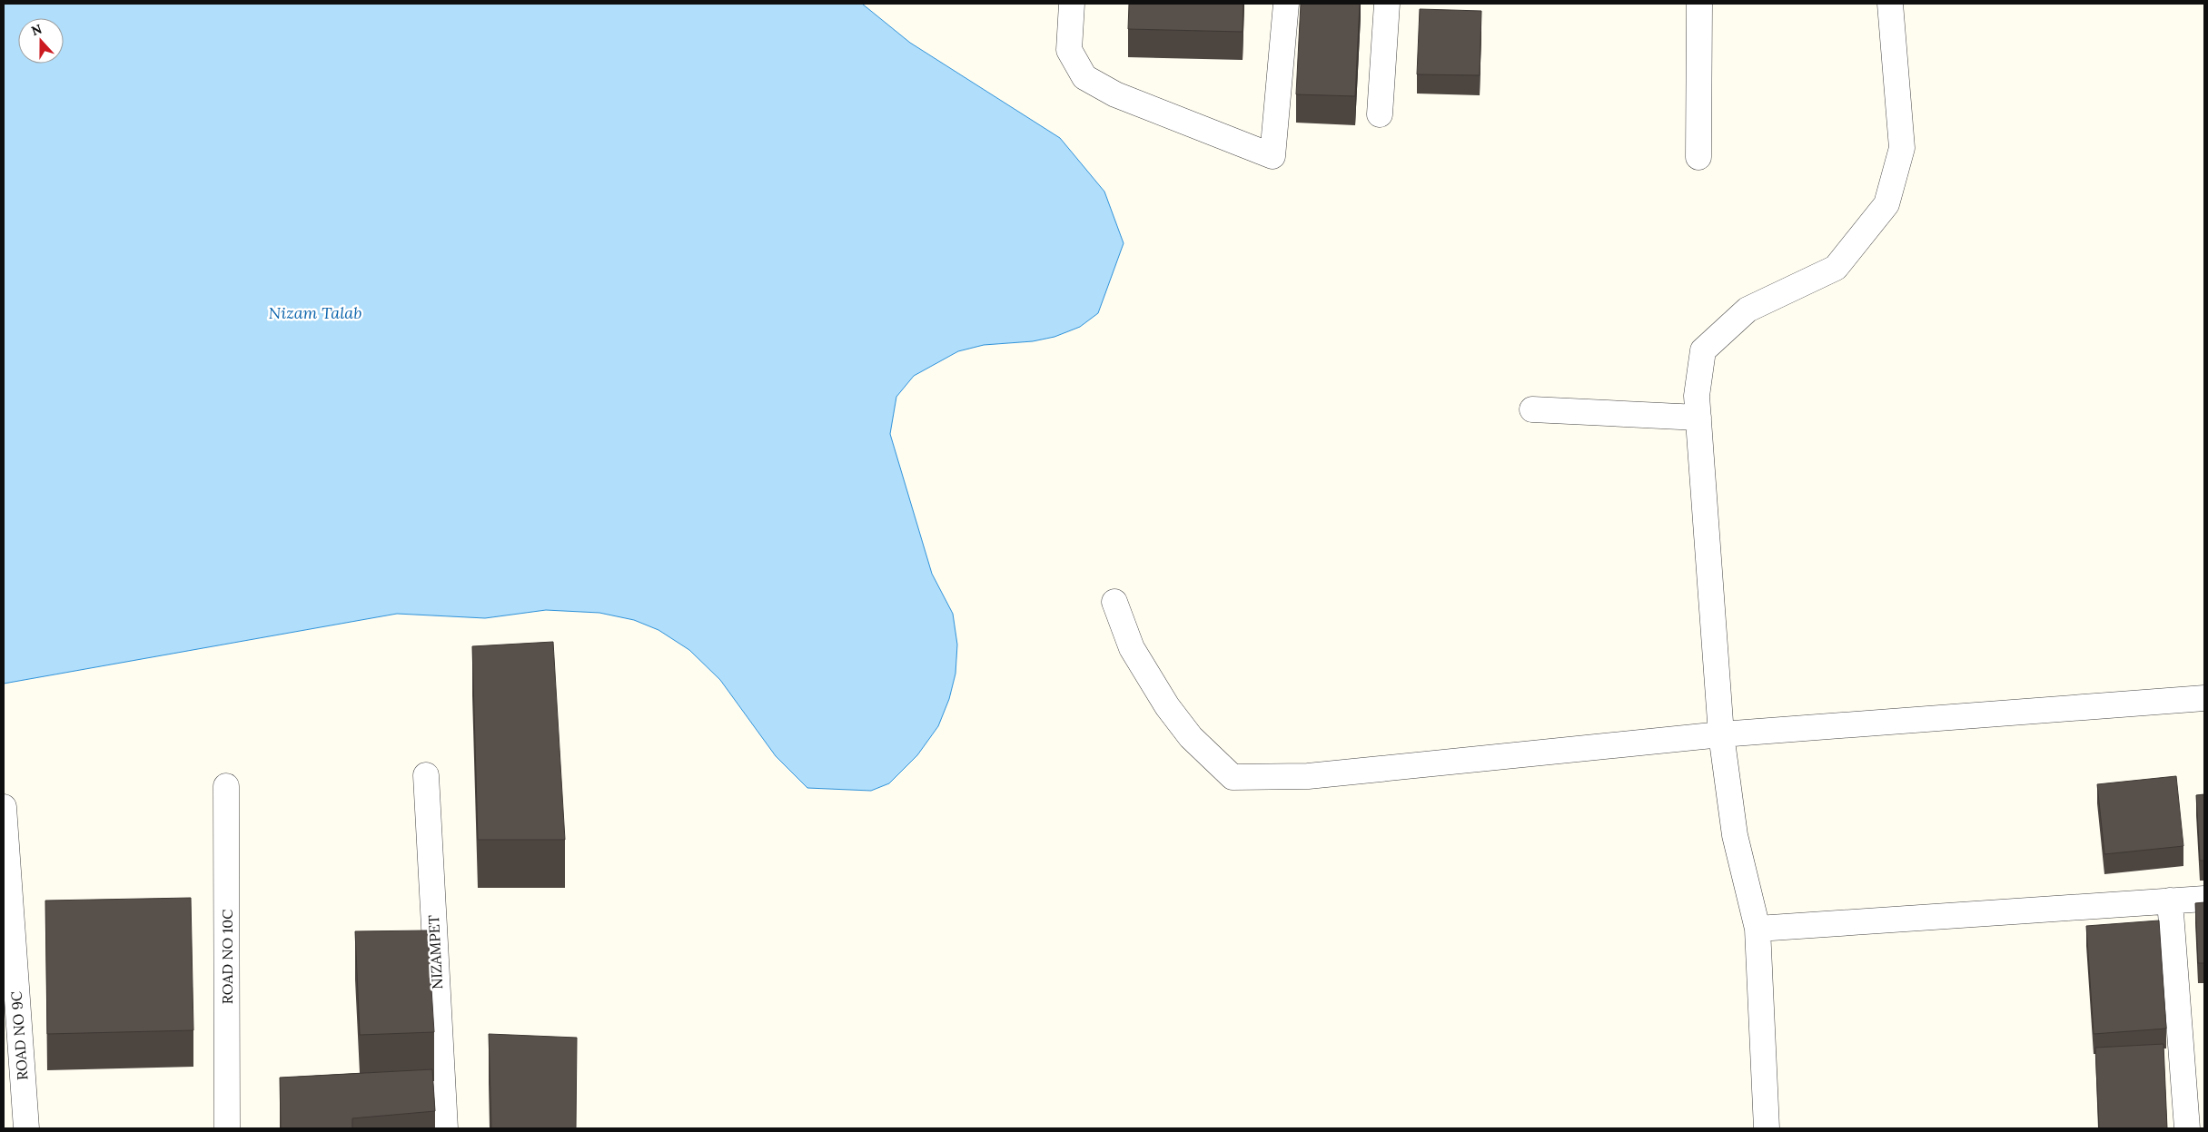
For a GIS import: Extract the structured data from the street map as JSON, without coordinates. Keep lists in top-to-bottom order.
{
  "streets": {
    "street": ["NIZAMPET", "ROAD NO 10C", "ROAD NO 9C"]
  },
  "water": ["Nizam Talab"],
  "north": "top"
}
